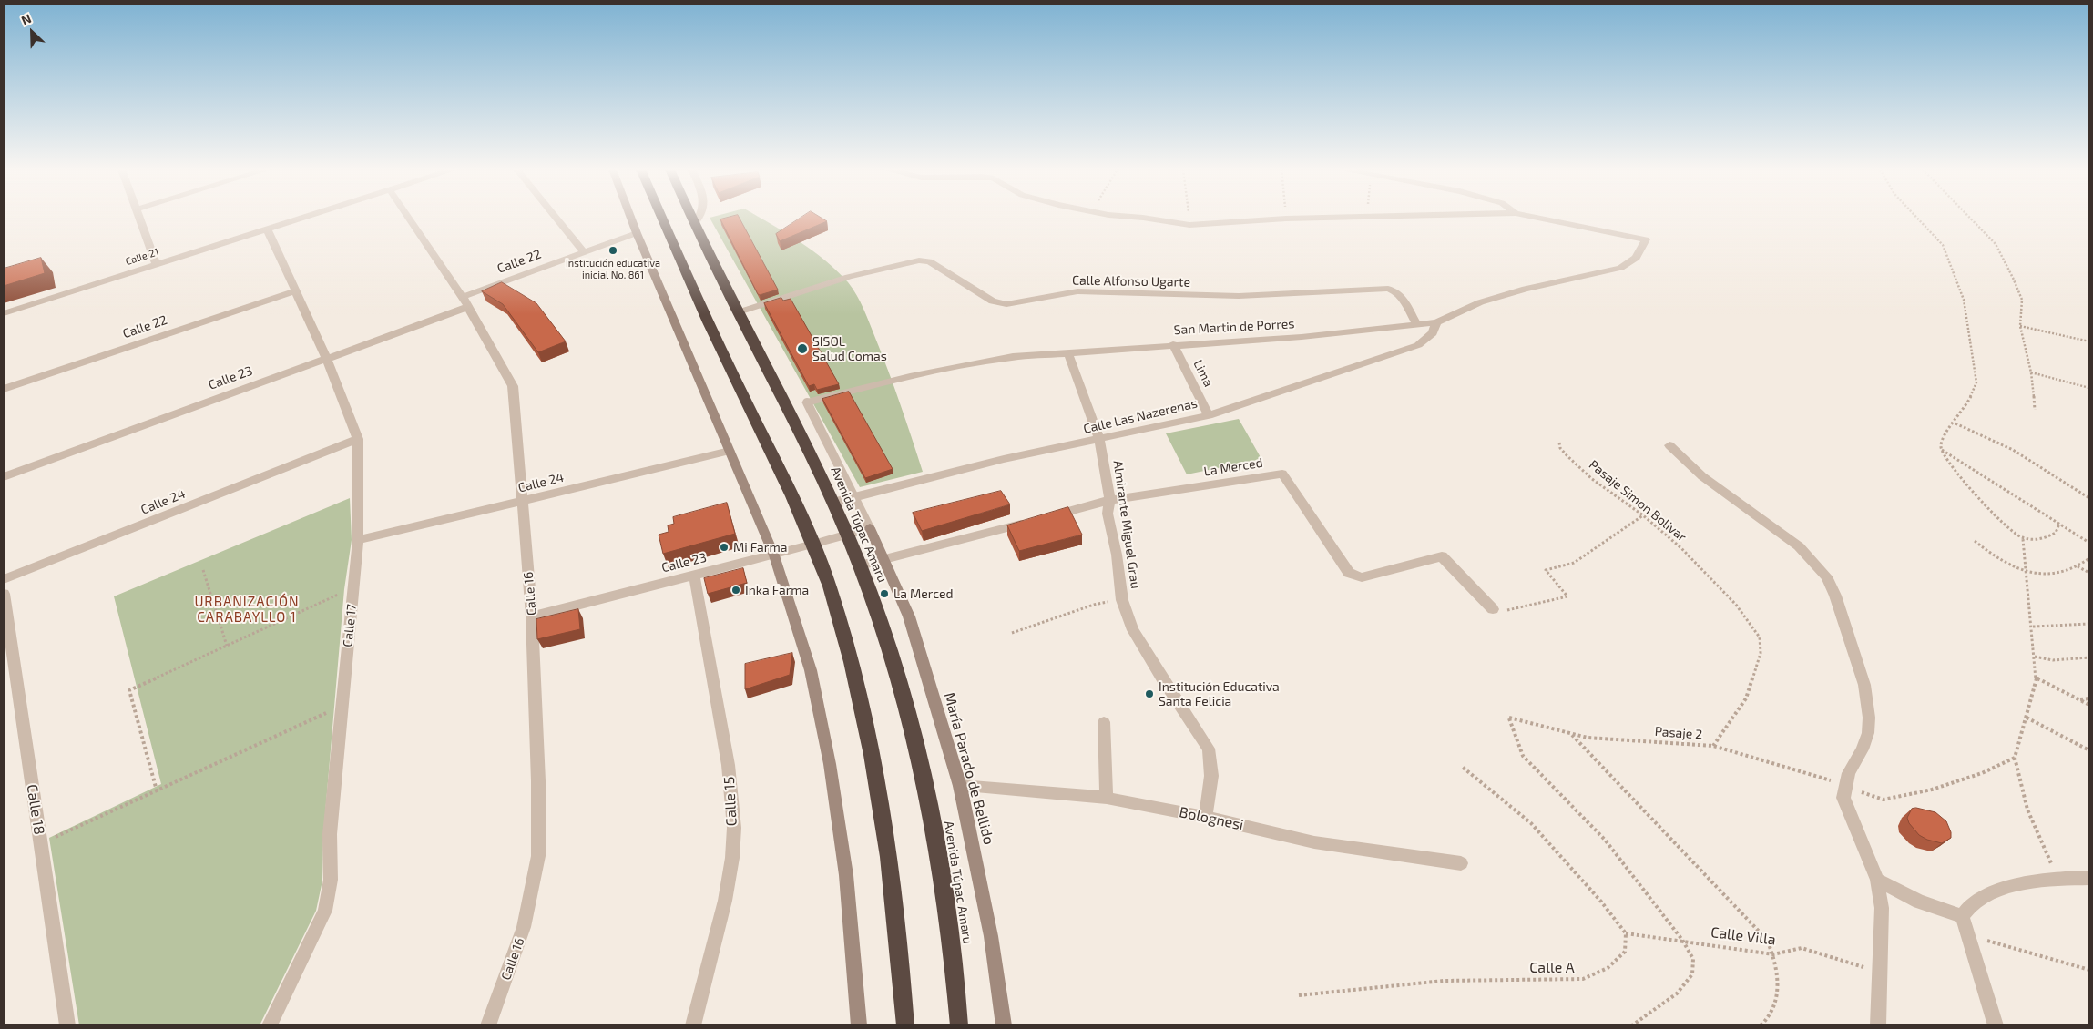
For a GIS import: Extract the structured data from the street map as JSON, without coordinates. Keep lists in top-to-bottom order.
{
  "streets": {
    "highway": ["Avenida Túpac Amaru"],
    "main road": ["María Parado de Bellido"],
    "street": [
      "Calle 21",
      "Calle 22",
      "Calle Alfonso Ugarte",
      "San Martin de Porres",
      "Lima",
      "Calle 23",
      "Calle Las Nazerenas",
      "La Merced",
      "Calle 24",
      "Almirante Miguel Grau",
      "Calle 16",
      "Calle 17",
      "Calle 15",
      "Calle 18",
      "Bolognesi"
    ],
    "path": [
      "Pasaje Simon Bolivar",
      "Pasaje 2",
      "Calle Villa",
      "Calle A"
    ]
  },
  "crossings": [
    ["Calle 21", "Calle 17"],
    ["Calle 22", "Calle 23"],
    ["Calle 22", "Calle 16"],
    ["Calle 22", "Calle 17"],
    ["Calle Alfonso Ugarte", "San Martin de Porres"],
    ["Calle Alfonso Ugarte", "Avenida Túpac Amaru"],
    ["San Martin de Porres", "Lima"],
    ["San Martin de Porres", "Calle Las Nazerenas"],
    ["San Martin de Porres", "Almirante Miguel Grau"],
    ["Lima", "Calle Las Nazerenas"],
    ["Calle 23", "Avenida Túpac Amaru"],
    ["Calle 23", "Calle 16"],
    ["Calle 23", "Calle 17"],
    ["Calle 23", "María Parado de Bellido"],
    ["Calle 23", "Calle 15"],
    ["Calle Las Nazerenas", "Avenida Túpac Amaru"],
    ["Calle Las Nazerenas", "Almirante Miguel Grau"],
    ["La Merced", "Avenida Túpac Amaru"],
    ["La Merced", "Almirante Miguel Grau"],
    ["La Merced", "María Parado de Bellido"],
    ["Calle 24", "Calle 16"],
    ["Calle 24", "Calle 17"],
    ["Pasaje Simon Bolivar", "Pasaje 2"],
    ["Almirante Miguel Grau", "Bolognesi"],
    ["Pasaje 2", "Calle Villa"],
    ["María Parado de Bellido", "Bolognesi"],
    ["Calle Villa", "Calle A"]
  ],
  "districts": ["URBANIZACIÓN CARABAYLLO 1"],
  "places": [
    "Institución educativa inicial No. 861",
    "SISOL Salud Comas",
    "Mi Farma",
    "Inka Farma",
    "La Merced",
    "Institución Educativa Santa Felicia"
  ],
  "north": "top left"
}
